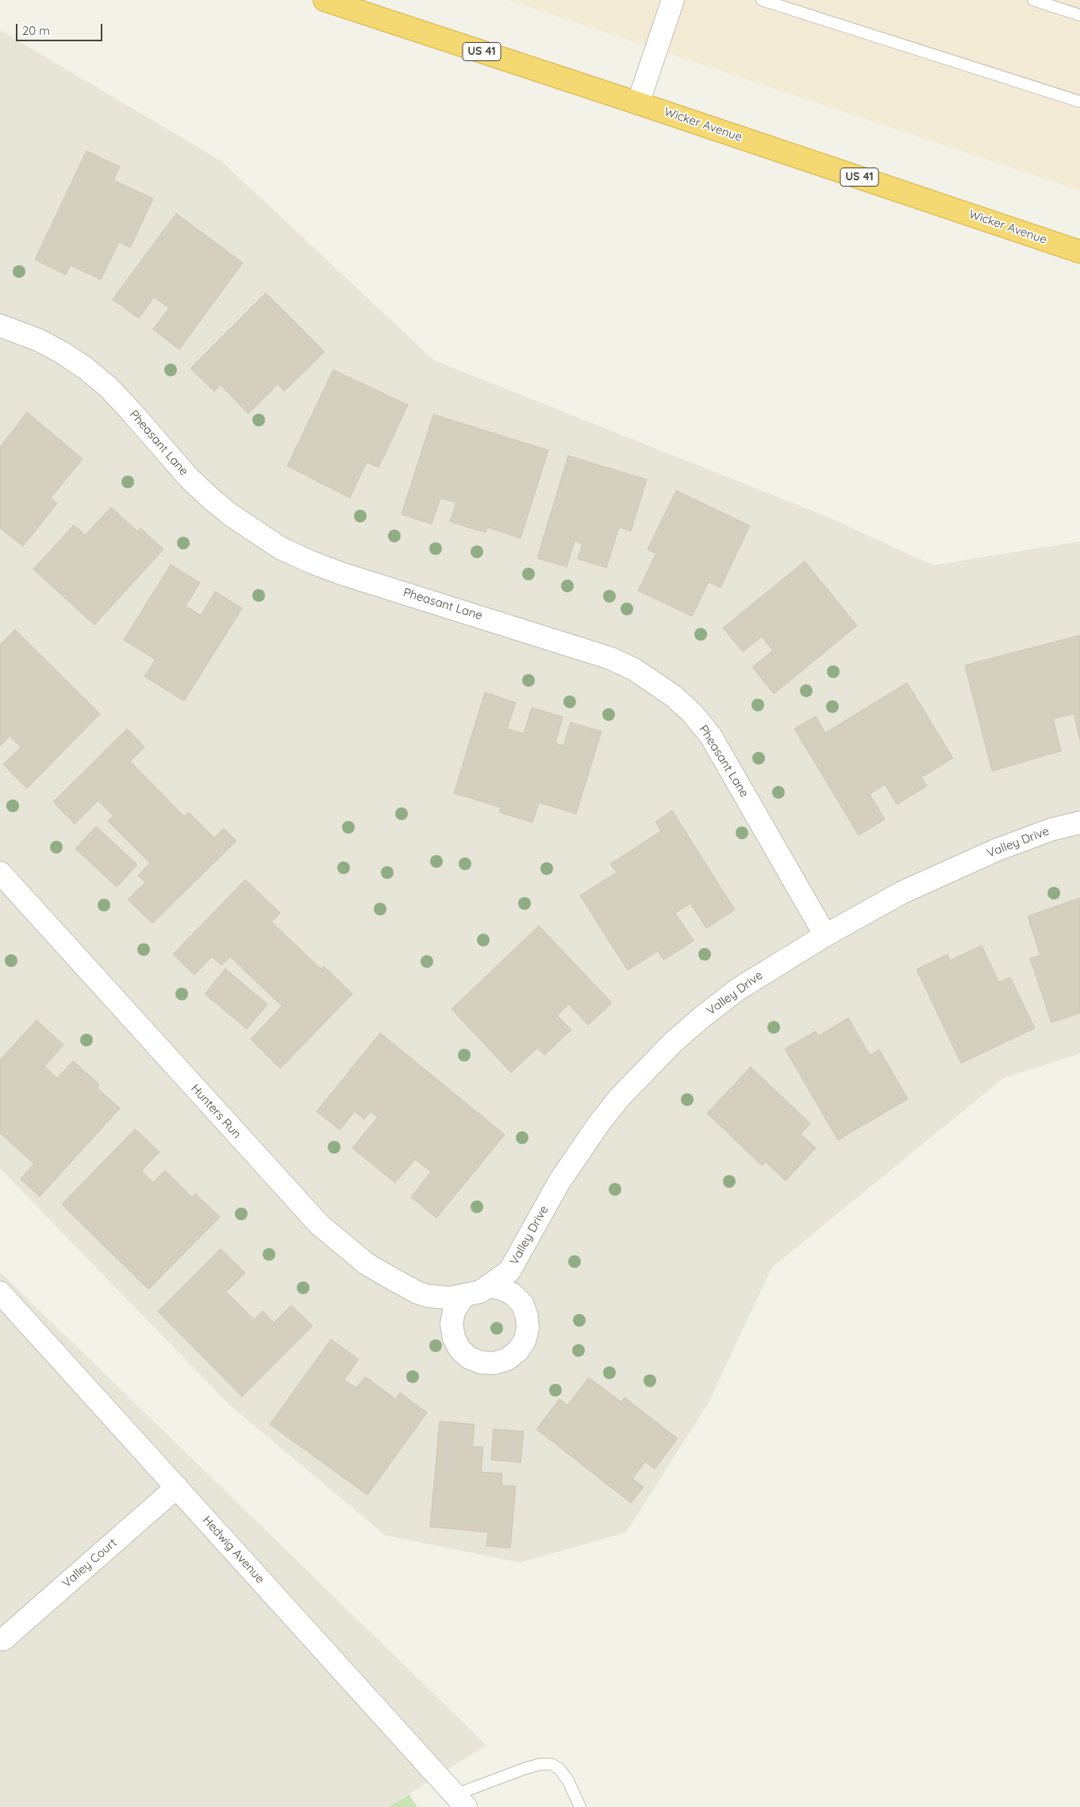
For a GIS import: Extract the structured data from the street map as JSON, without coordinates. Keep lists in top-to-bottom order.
{
  "streets": {
    "highway": ["US 41", "Wicker Avenue"],
    "street": [
      "Pheasant Lane",
      "Valley Drive",
      "Hunters Run",
      "Hedwig Avenue",
      "Valley Court"
    ]
  },
  "crossings": [
    ["Pheasant Lane", "Valley Drive"],
    ["Valley Drive", "Hunters Run"],
    ["Hedwig Avenue", "Valley Court"]
  ],
  "scale_bar": "20 m"
}
